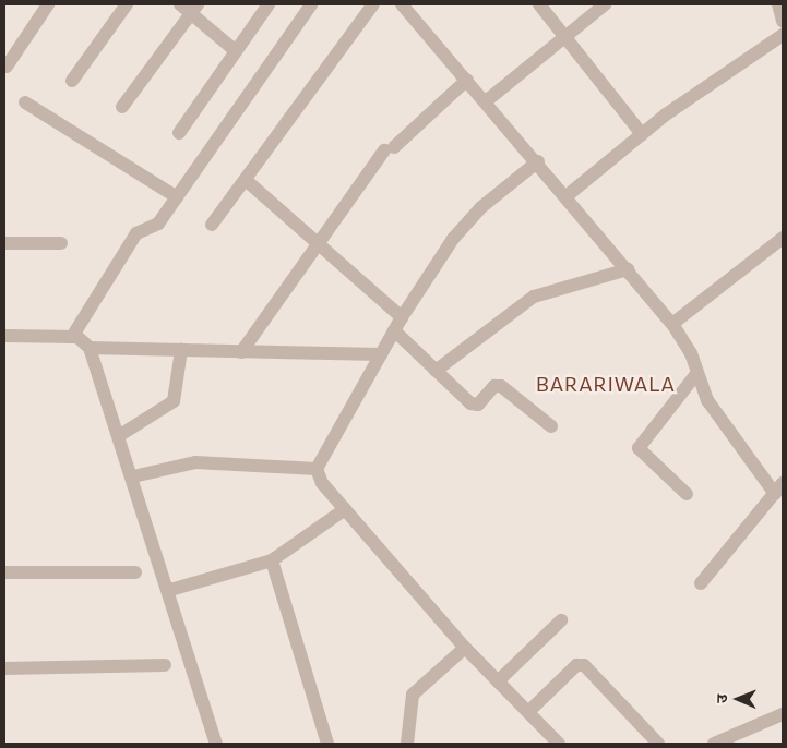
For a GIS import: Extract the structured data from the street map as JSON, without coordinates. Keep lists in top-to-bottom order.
{
  "districts": ["BARARIWALA"],
  "north": "left"
}
